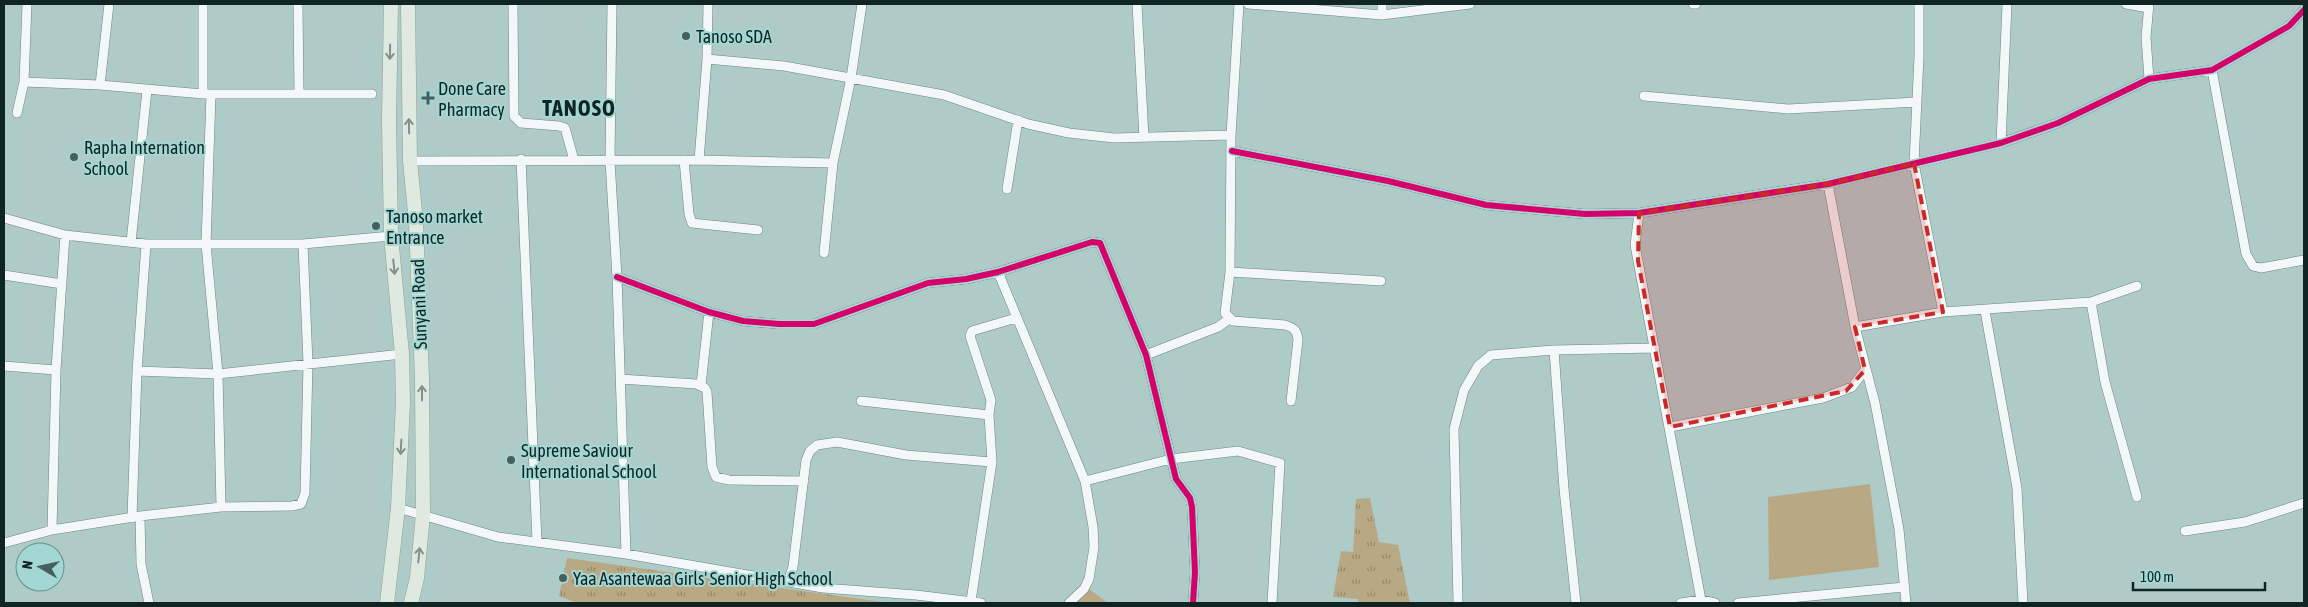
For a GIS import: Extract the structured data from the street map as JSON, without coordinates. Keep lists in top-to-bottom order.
{
  "streets": {
    "main road": ["Sunyani Road"]
  },
  "districts": ["TANOSO"],
  "places": {
    "other": [
      "Tanoso SDA",
      "Rapha Internation School",
      "Tanoso market Entrance",
      "Supreme Saviour International School",
      "Yaa Asantewaa Girls' Senior High School"
    ],
    "health": ["Done Care Pharmacy"]
  },
  "scale_bar": "100 m",
  "north": "left"
}
